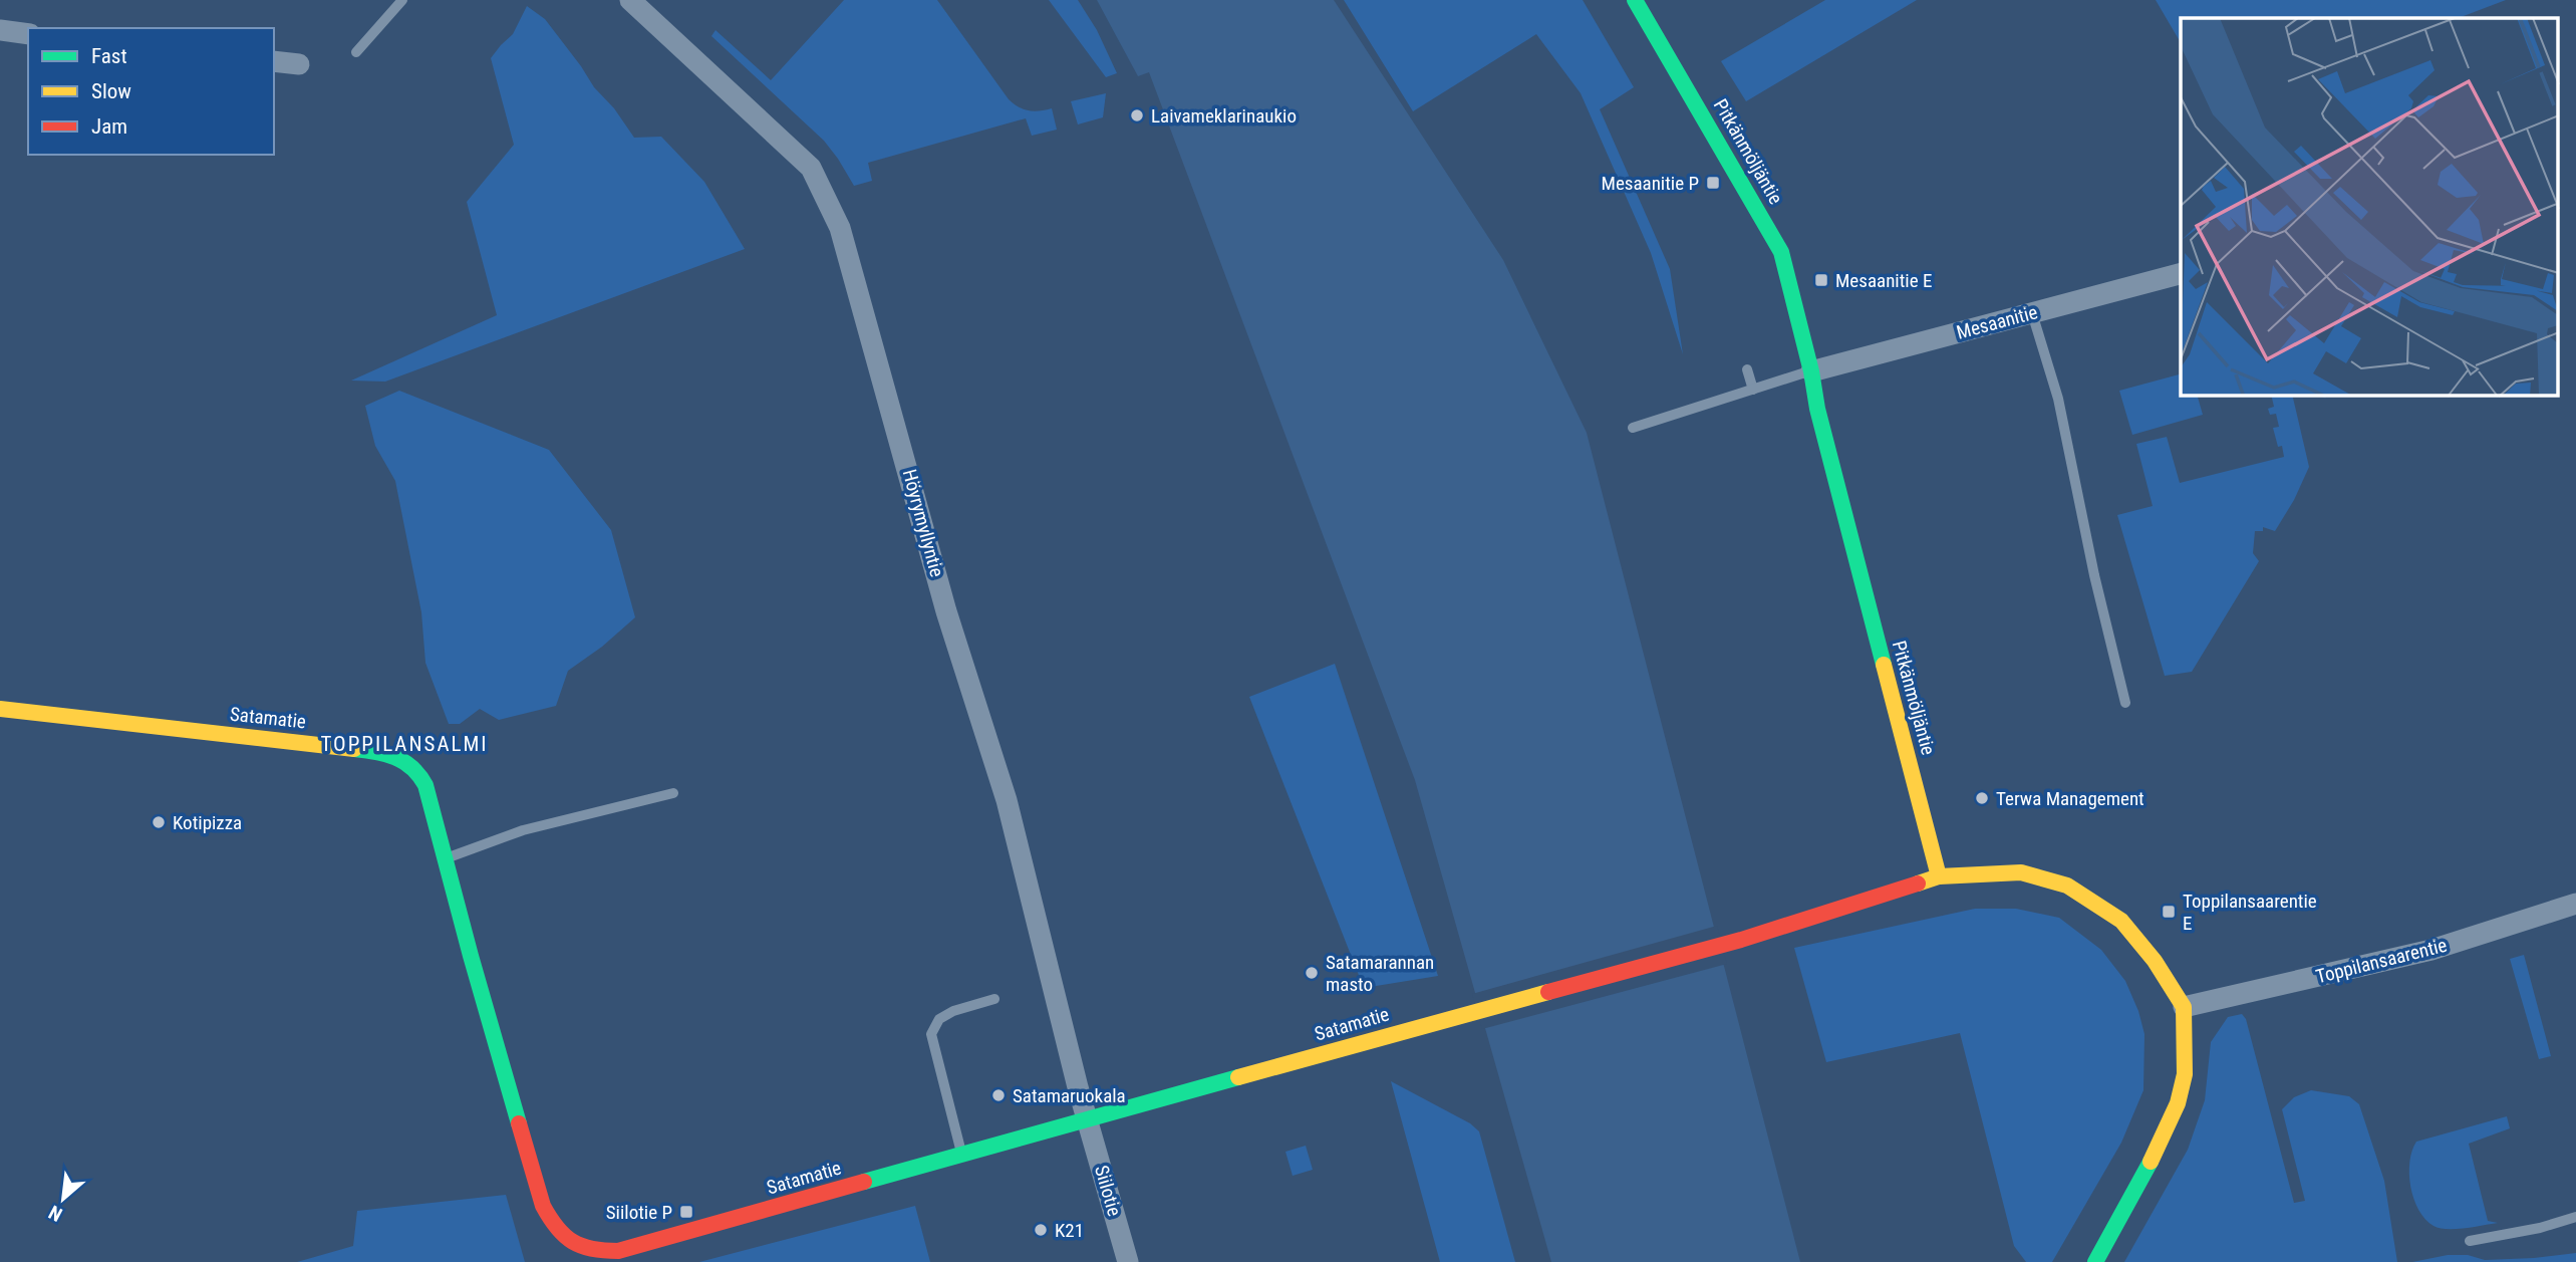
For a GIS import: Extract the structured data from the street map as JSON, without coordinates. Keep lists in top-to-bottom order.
{
  "streets": {
    "street": [
      "Pitkänmöljäntie",
      "Mesaanitie",
      "Höyrymyllyntie",
      "Satamatie",
      "Toppilansaarentie",
      "Siilotie"
    ]
  },
  "crossings": [
    ["Pitkänmöljäntie", "Mesaanitie"],
    ["Pitkänmöljäntie", "Satamatie"],
    ["Höyrymyllyntie", "Satamatie"],
    ["Höyrymyllyntie", "Siilotie"],
    ["Satamatie", "Siilotie"]
  ],
  "districts": ["TOPPILANSALMI"],
  "places": {
    "other": [
      "Laivameklarinaukio",
      "Terwa Management",
      "Kotipizza",
      "Satamarannan masto",
      "Satamaruokala",
      "K21"
    ],
    "transit": [
      "Mesaanitie P",
      "Mesaanitie E",
      "Toppilansaarentie E",
      "Siilotie P"
    ]
  },
  "legend": ["Fast", "Slow", "Jam"],
  "north": "bottom left"
}
